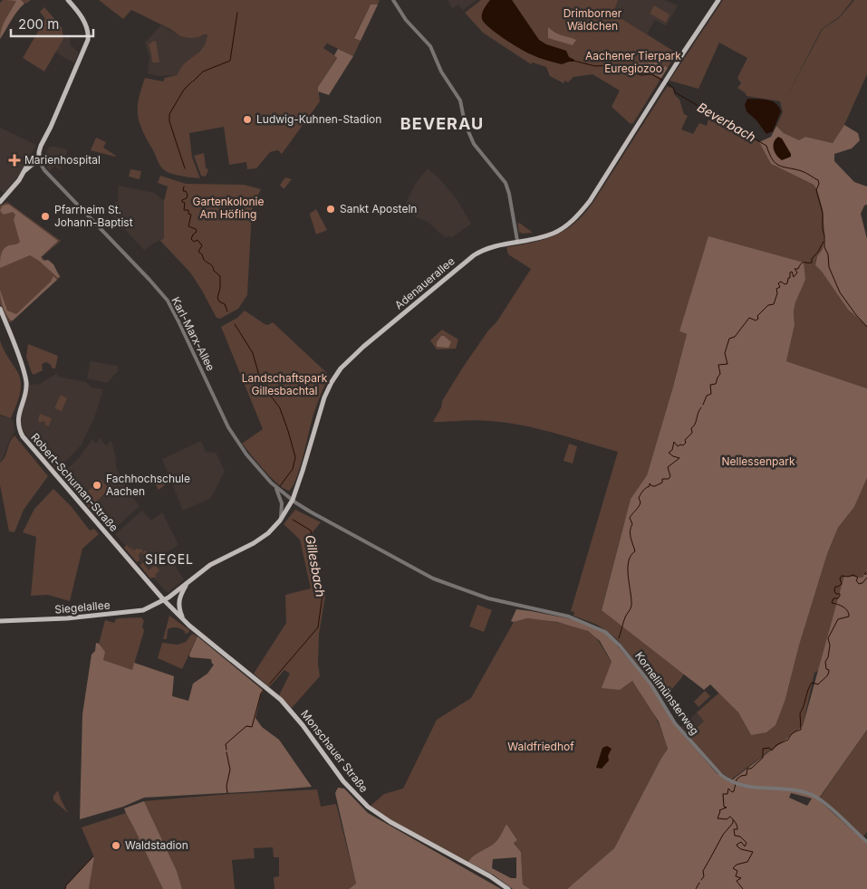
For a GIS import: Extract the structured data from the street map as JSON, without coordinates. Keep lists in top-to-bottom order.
{
  "streets": {
    "main road": [
      "Adenauerallee",
      "Robert-Schuman-Straße",
      "Siegelallee",
      "Monschauer Straße"
    ],
    "street": ["Karl-Marx-Allee", "Kornelimünsterweg"]
  },
  "crossings": [
    ["Adenauerallee", "Karl-Marx-Allee"],
    ["Adenauerallee", "Robert-Schuman-Straße"],
    ["Adenauerallee", "Siegelallee"],
    ["Adenauerallee", "Kornelimünsterweg"],
    ["Adenauerallee", "Monschauer Straße"],
    ["Karl-Marx-Allee", "Kornelimünsterweg"],
    ["Robert-Schuman-Straße", "Siegelallee"],
    ["Robert-Schuman-Straße", "Monschauer Straße"],
    ["Siegelallee", "Monschauer Straße"]
  ],
  "districts": ["BEVERAU", "SIEGEL"],
  "water": ["Beverbach", "Gillesbach"],
  "parks": [
    "Drimborner Wäldchen",
    "Aachener Tierpark Euregiozoo",
    "Gartenkolonie Am Höfling",
    "Landschaftspark Gillesbachtal",
    "Nellessenpark",
    "Waldfriedhof"
  ],
  "places": {
    "other": [
      "Ludwig-Kuhnen-Stadion",
      "Sankt Aposteln",
      "Pfarrheim St. Johann-Baptist",
      "Fachhochschule Aachen",
      "Waldstadion"
    ],
    "health": ["Marienhospital"]
  },
  "scale_bar": "200 m"
}
